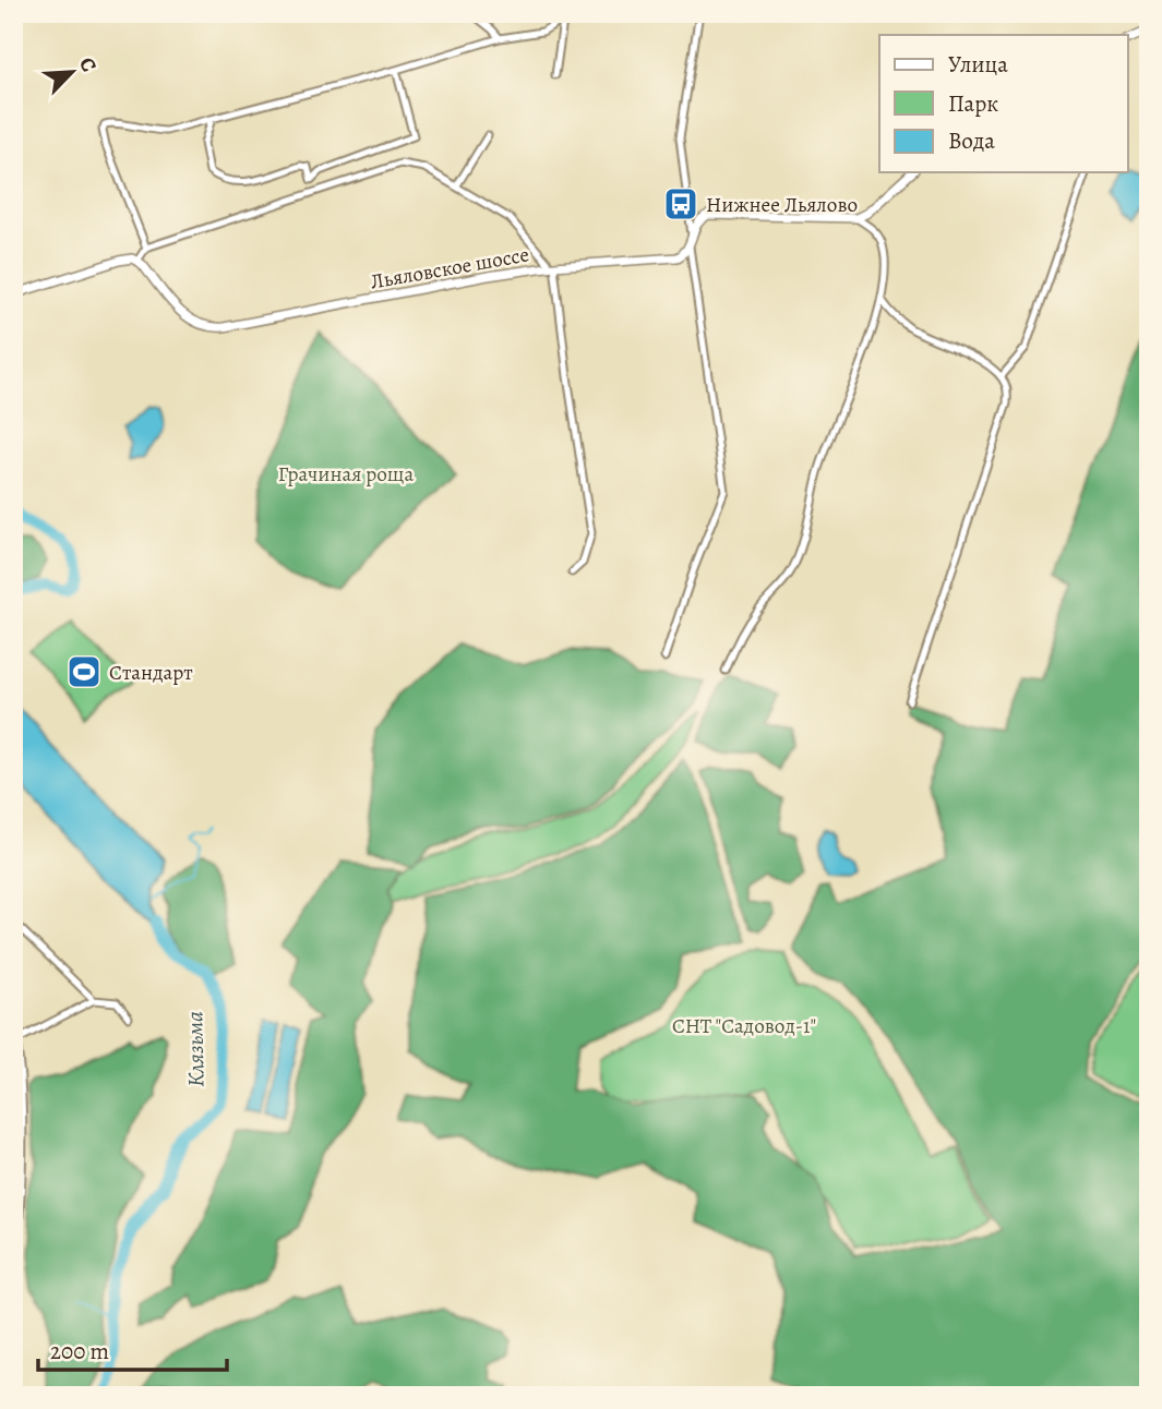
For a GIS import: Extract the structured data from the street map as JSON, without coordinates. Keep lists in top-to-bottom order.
{
  "streets": {
    "street": ["Льяловское шоссе"]
  },
  "water": ["Клязьма"],
  "parks": ["Грачиная роща", "СНТ \"Садовод-1\""],
  "places": {
    "bus stop": ["Нижнее Льялово"],
    "sports": ["Стандарт"]
  },
  "legend": ["Улица", "Парк", "Вода"],
  "scale_bar": "200 m",
  "north": "top right"
}
